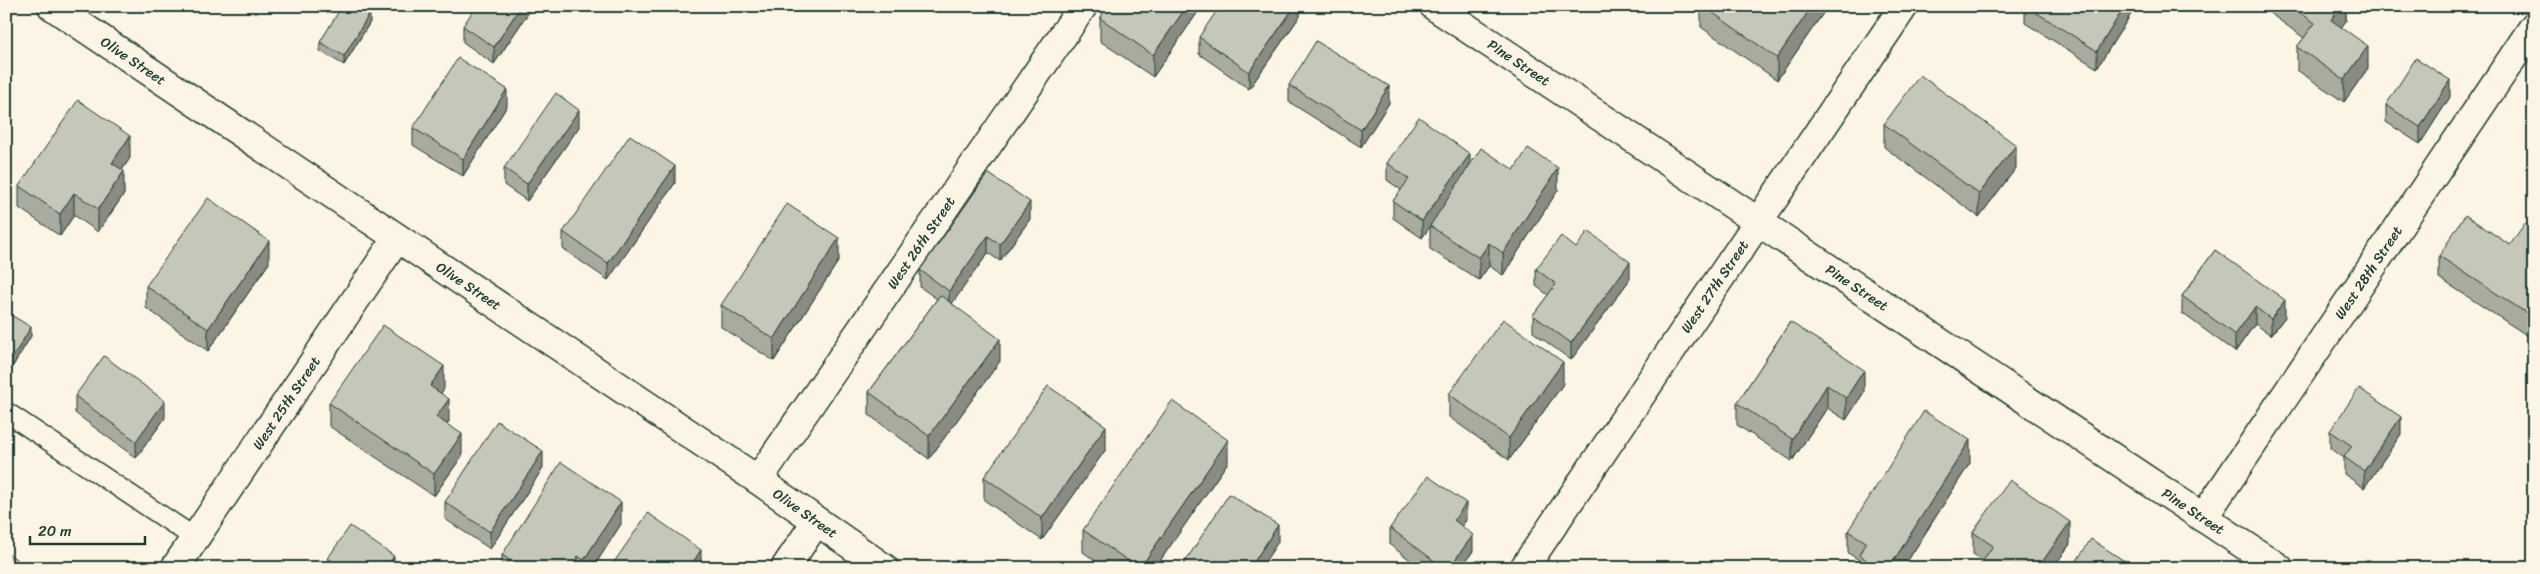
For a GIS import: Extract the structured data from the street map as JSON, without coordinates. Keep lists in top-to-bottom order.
{
  "streets": {
    "street": [
      "Olive Street",
      "Pine Street",
      "West 26th Street",
      "West 28th Street",
      "West 27th Street",
      "West 25th Street"
    ]
  },
  "crossings": [
    ["Olive Street", "West 26th Street"],
    ["Olive Street", "West 25th Street"],
    ["Pine Street", "West 28th Street"],
    ["Pine Street", "West 27th Street"]
  ],
  "scale_bar": "20 m"
}
